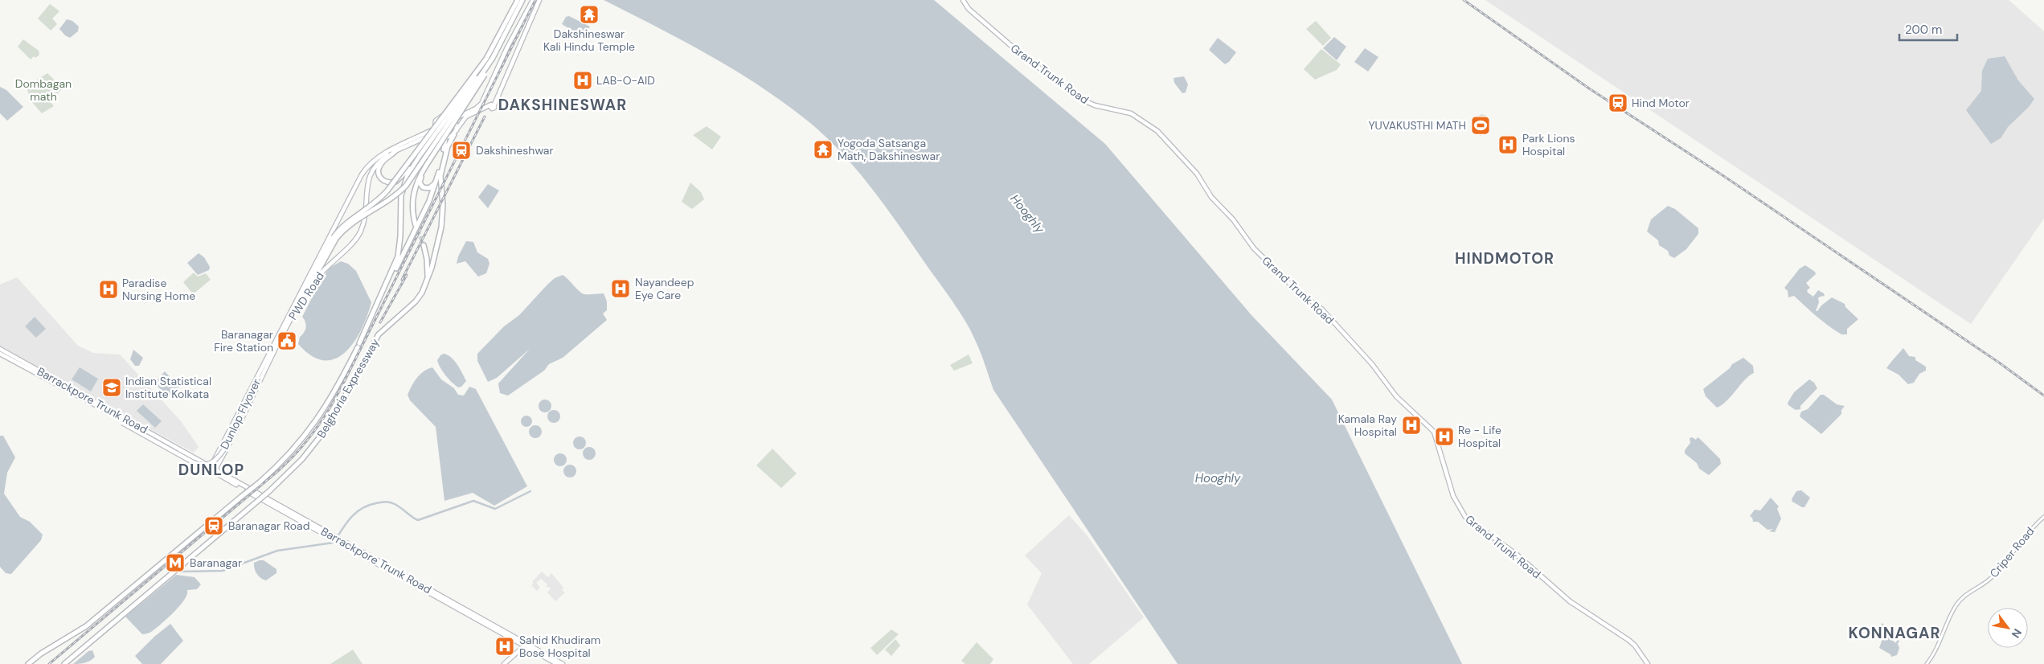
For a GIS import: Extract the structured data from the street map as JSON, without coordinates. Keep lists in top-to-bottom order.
{
  "streets": {
    "highway": ["Belghoria Expressway"],
    "main road": [
      "Grand Trunk Road",
      "PWD Road",
      "Barrackpore Trunk Road",
      "Dunlop Flyover",
      "Criper Road"
    ]
  },
  "crossings": [
    ["PWD Road", "Barrackpore Trunk Road"],
    ["PWD Road", "Dunlop Flyover"],
    ["Barrackpore Trunk Road", "Dunlop Flyover"]
  ],
  "districts": [
    "DAKSHINESWAR",
    "HINDMOTOR",
    "DUNLOP",
    "KONNAGAR"
  ],
  "water": ["Hooghly"],
  "parks": ["Dombagan math"],
  "places": {
    "temple": ["Dakshineswar Kali Hindu Temple", "Yogoda Satsanga Math, Dakshineswar"],
    "hospital": [
      "LAB-O-AID",
      "Park Lions Hospital",
      "Nayandeep Eye Care",
      "Paradise Nursing Home",
      "Kamala Ray Hospital",
      "Re - Life Hospital",
      "Sahid Khudiram Bose Hospital"
    ],
    "station": ["Hind Motor", "Dakshineshwar", "Baranagar Road"],
    "sports": ["YUVAKUSTHI MATH"],
    "public building": ["Baranagar Fire Station"],
    "school or university": ["Indian Statistical Institute Kolkata"],
    "metro station": ["Baranagar"]
  },
  "scale_bar": "200 m",
  "north": "bottom right"
}
